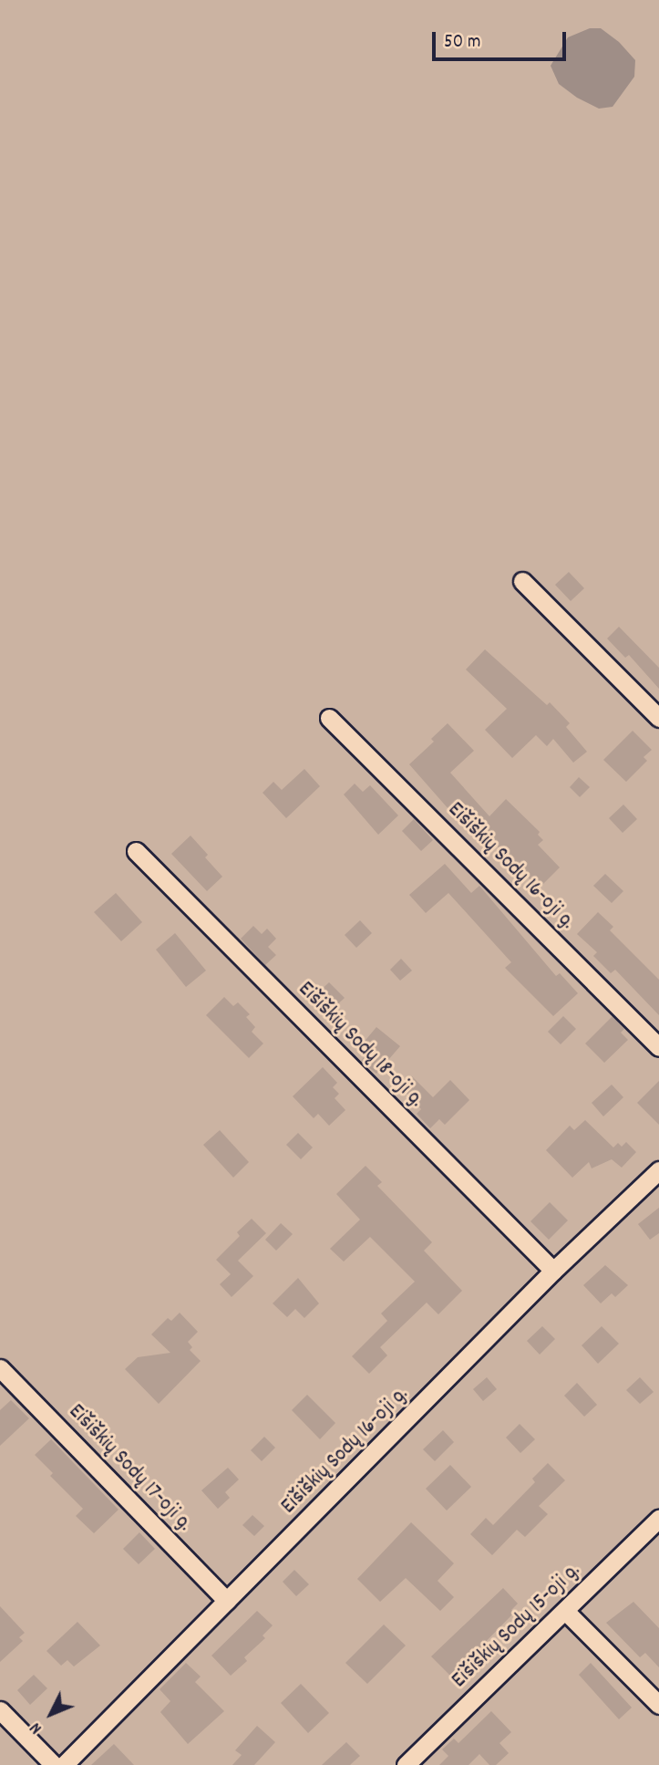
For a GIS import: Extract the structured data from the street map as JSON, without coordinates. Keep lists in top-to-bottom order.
{
  "streets": {
    "street": [
      "Eišiškių Sodų 16-oji g.",
      "Eišiškių Sodų 18-oji g.",
      "Eišiškių Sodų 17-oji g.",
      "Eišiškių Sodų 15-oji g."
    ]
  },
  "crossings": [
    ["Eišiškių Sodų 16-oji g.", "Eišiškių Sodų 18-oji g."],
    ["Eišiškių Sodų 16-oji g.", "Eišiškių Sodų 17-oji g."]
  ],
  "scale_bar": "50 m",
  "north": "bottom left"
}
